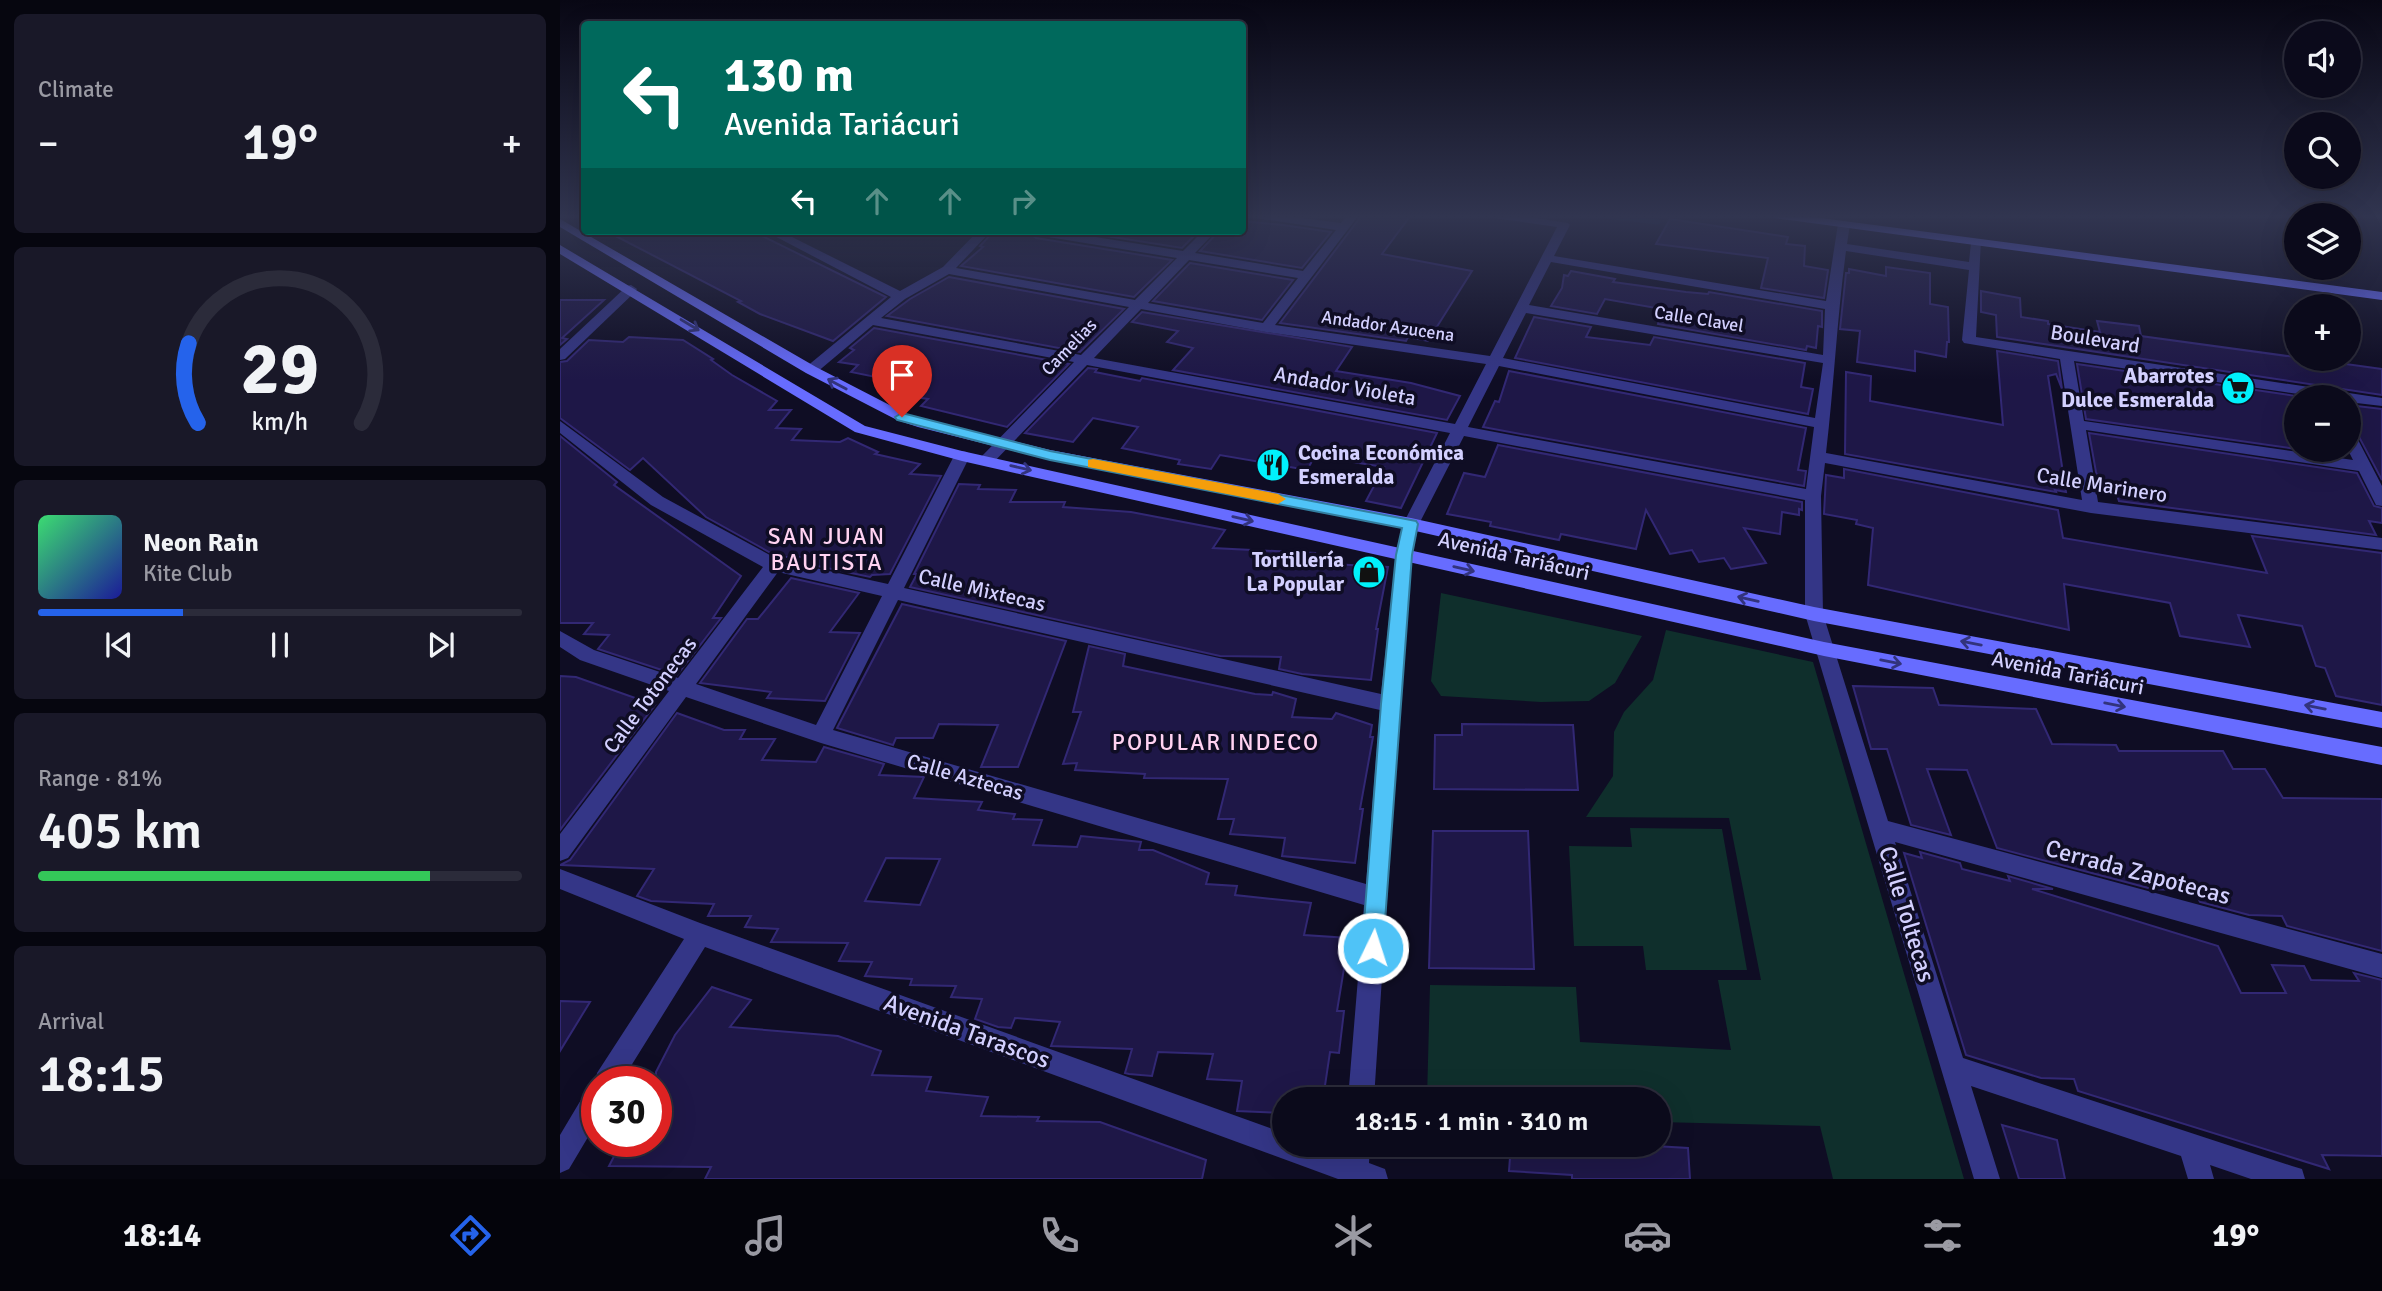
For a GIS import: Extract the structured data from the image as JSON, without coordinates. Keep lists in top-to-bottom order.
{
  "streets": {
    "street": [
      "Calle Clavel",
      "Andador Azucena",
      "Boulevard",
      "Camelias",
      "Andador Violeta",
      "Calle Marinero",
      "Avenida Tariácuri",
      "Calle Mixtecas",
      "Calle Totonecas",
      "Calle Aztecas",
      "Cerrada Zapotecas",
      "Calle Toltecas",
      "Avenida Tarascos"
    ]
  },
  "crossings": [
    ["Calle Clavel", "Calle Toltecas"],
    ["Andador Azucena", "Camelias"],
    ["Andador Azucena", "Calle Toltecas"],
    ["Camelias", "Andador Violeta"],
    ["Camelias", "Avenida Tariácuri"],
    ["Andador Violeta", "Calle Toltecas"],
    ["Calle Marinero", "Calle Toltecas"],
    ["Avenida Tariácuri", "Calle Toltecas"],
    ["Calle Mixtecas", "Calle Totonecas"],
    ["Calle Totonecas", "Calle Aztecas"],
    ["Cerrada Zapotecas", "Calle Toltecas"]
  ],
  "districts": ["SAN JUAN BAUTISTA", "POPULAR INDECO"],
  "places": {
    "supermarket": ["Abarrotes Dulce Esmeralda"],
    "restaurant": ["Cocina Económica Esmeralda"],
    "shop": ["Tortillería La Popular"]
  },
  "page": {
    "tile": [
      "Climate",
      ["Range · 81%", "405 km"],
      ["Arrival", "18:15"]
    ],
    "map_buttons": ["+", "−"],
    "turn": ["130 m", "Avenida Tariácuri"],
    "heat": ["−", "19°", "+"],
    "song": ["Neon Rain", "Kite Club"],
    "limit": "30",
    "trip": "18:15 · 1 min · 310 m",
    "tabs": ["18:14", "19°"],
    "gauge": ["29", "km/h"]
  }
}
